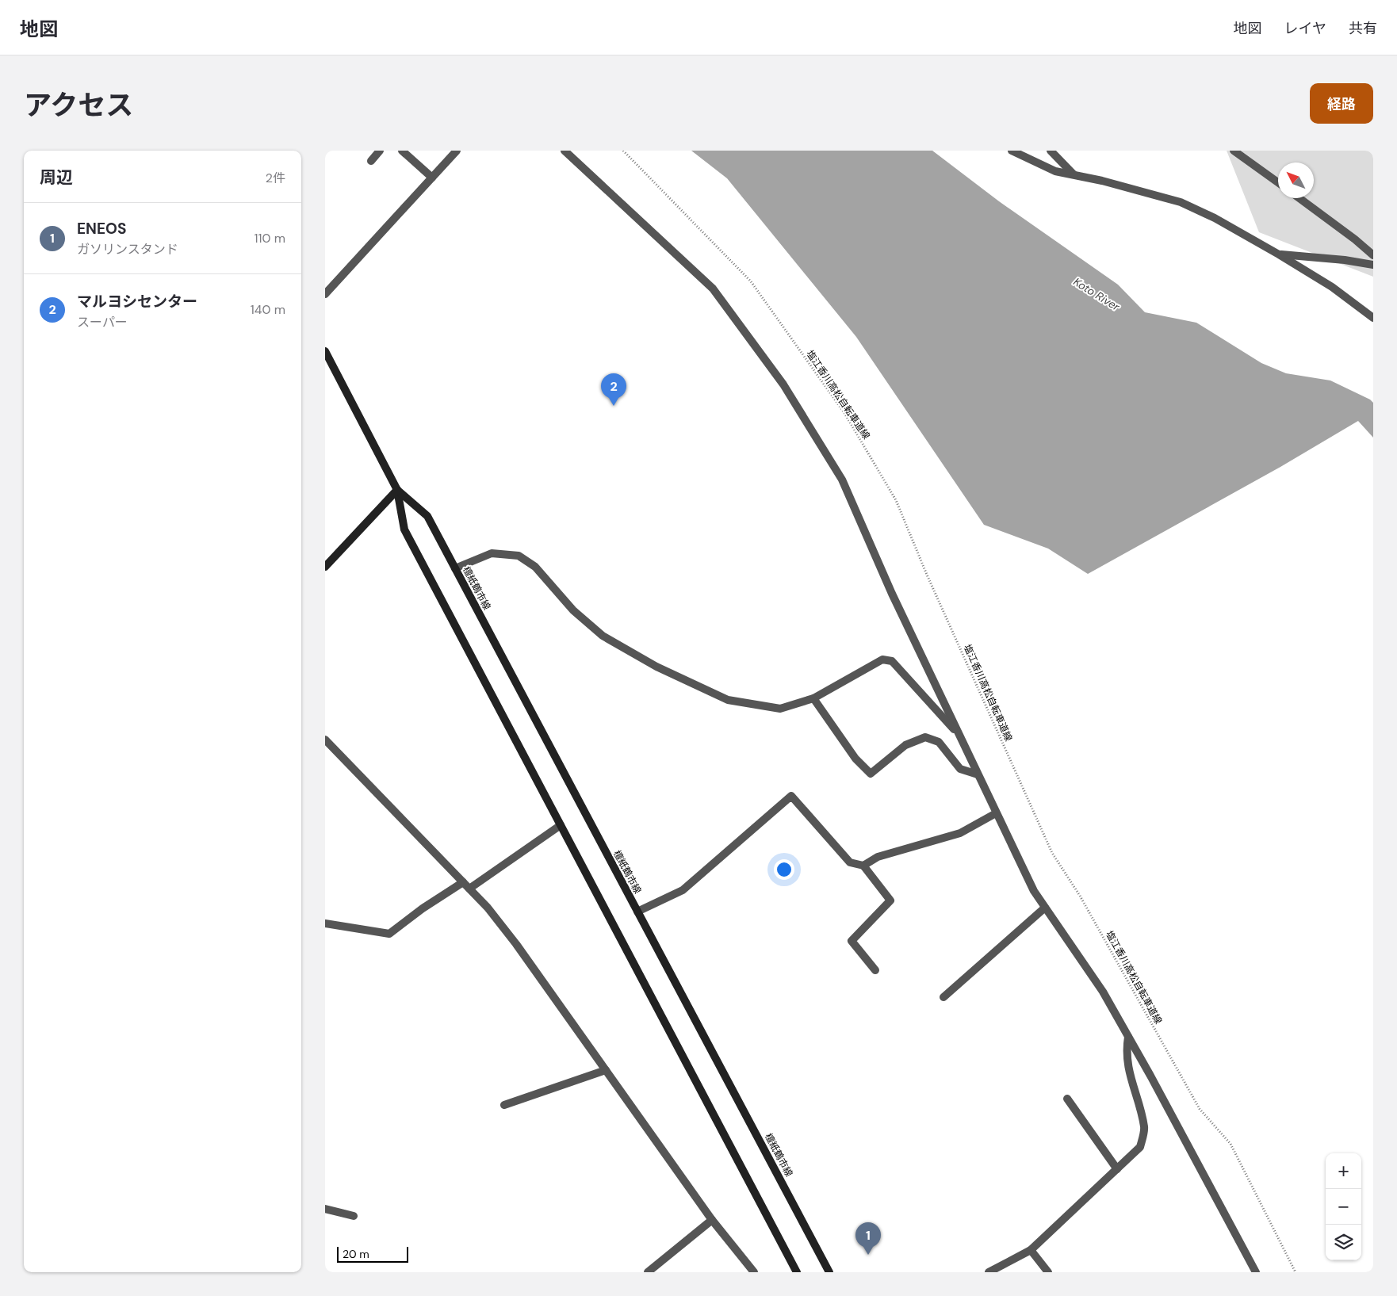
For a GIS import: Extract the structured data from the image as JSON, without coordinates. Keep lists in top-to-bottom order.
{
  "streets": {
    "main road": ["檀紙鶴市線"],
    "path": ["塩江香川高松自転車道線"]
  },
  "water": ["Koto River"],
  "scale_bar": "20 m",
  "north": "top left",
  "page": {
    "header": "地図",
    "nav": ["地図", "レイヤ", "共有"],
    "title": "アクセス",
    "buttons": "経路",
    "heading": ["周辺", "2件"],
    "list": [
      {
        "mark": "1",
        "name": "ENEOS",
        "note": "ガソリンスタンド",
        "value": "110 m"
      },
      {
        "mark": "2",
        "name": "マルヨシセンター",
        "note": "スーパー",
        "value": "140 m"
      }
    ],
    "pins": ["2", "1"],
    "map_buttons": ["+", "−"],
    "scale": "20 m"
  }
}
